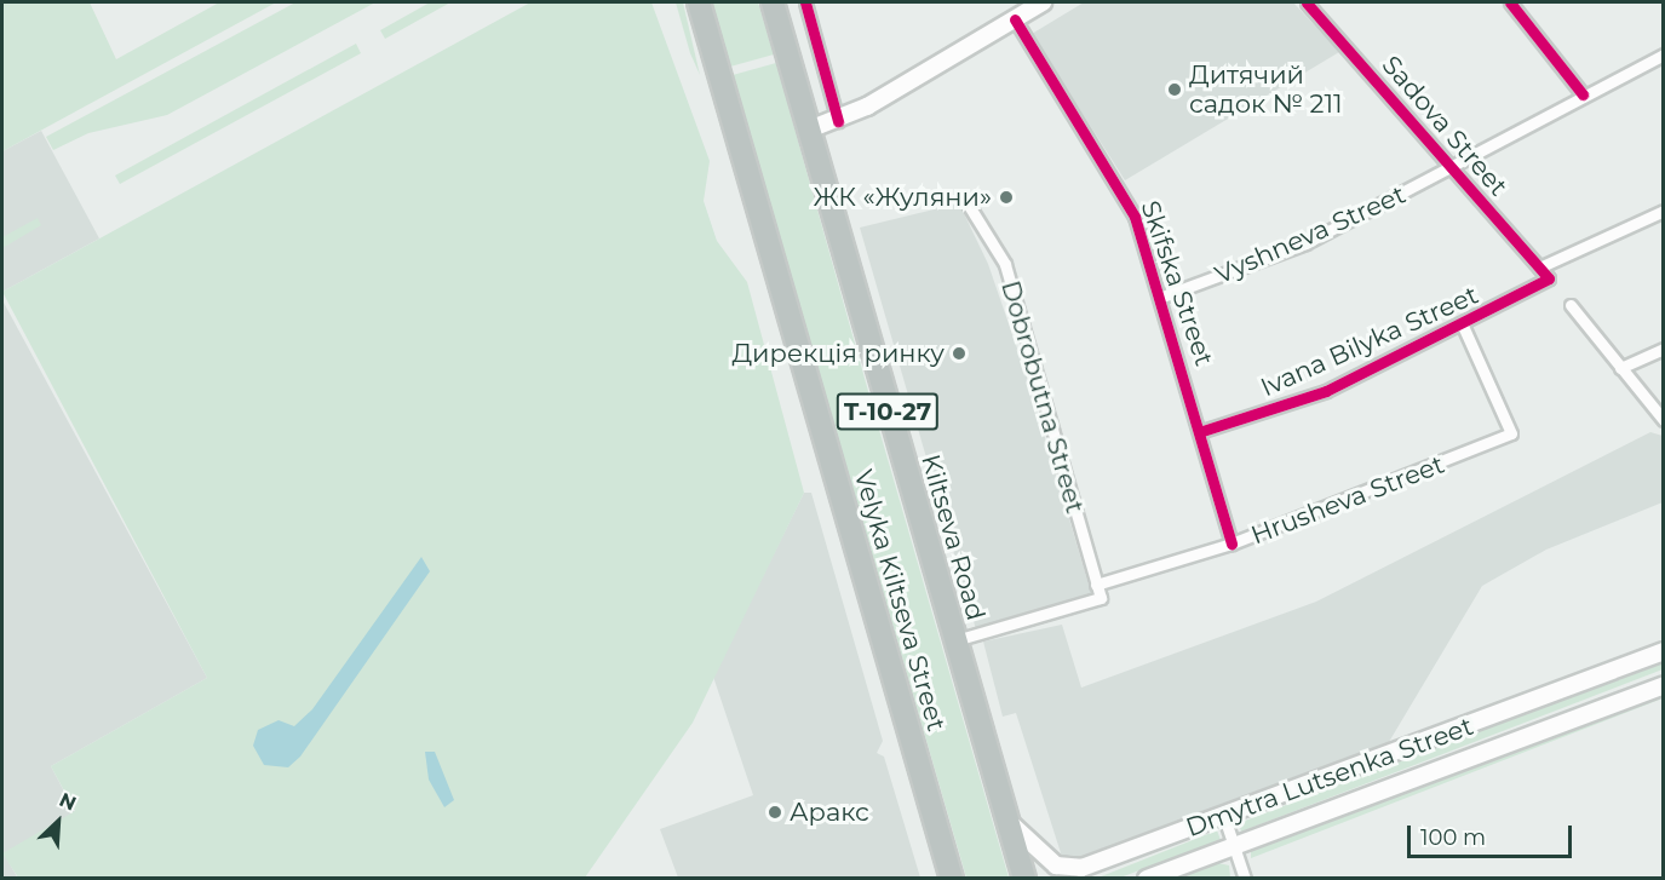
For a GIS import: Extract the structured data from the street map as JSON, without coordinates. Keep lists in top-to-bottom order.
{
  "streets": {
    "highway": ["Т-10-27", "Kiltseva Road", "Velyka Kiltseva Street"],
    "main road": ["Dmytra Lutsenka Street"],
    "street": [
      "Sadova Street",
      "Vyshneva Street",
      "Skifska Street",
      "Ivana Bilyka Street",
      "Dobrobutna Street",
      "Hrusheva Street"
    ]
  },
  "crossings": [
    ["Sadova Street", "Vyshneva Street"],
    ["Sadova Street", "Ivana Bilyka Street"],
    ["Vyshneva Street", "Skifska Street"],
    ["Skifska Street", "Ivana Bilyka Street"],
    ["Skifska Street", "Hrusheva Street"],
    ["Ivana Bilyka Street", "Hrusheva Street"],
    ["Dobrobutna Street", "Hrusheva Street"],
    ["Dobrobutna Street", "Kiltseva Road"],
    ["Kiltseva Road", "Dmytra Lutsenka Street"]
  ],
  "places": [
    "Дитячий садок № 211",
    "ЖК «Жуляни»",
    "Дирекція ринку",
    "Аракс"
  ],
  "scale_bar": "100 m",
  "north": "top right"
}
